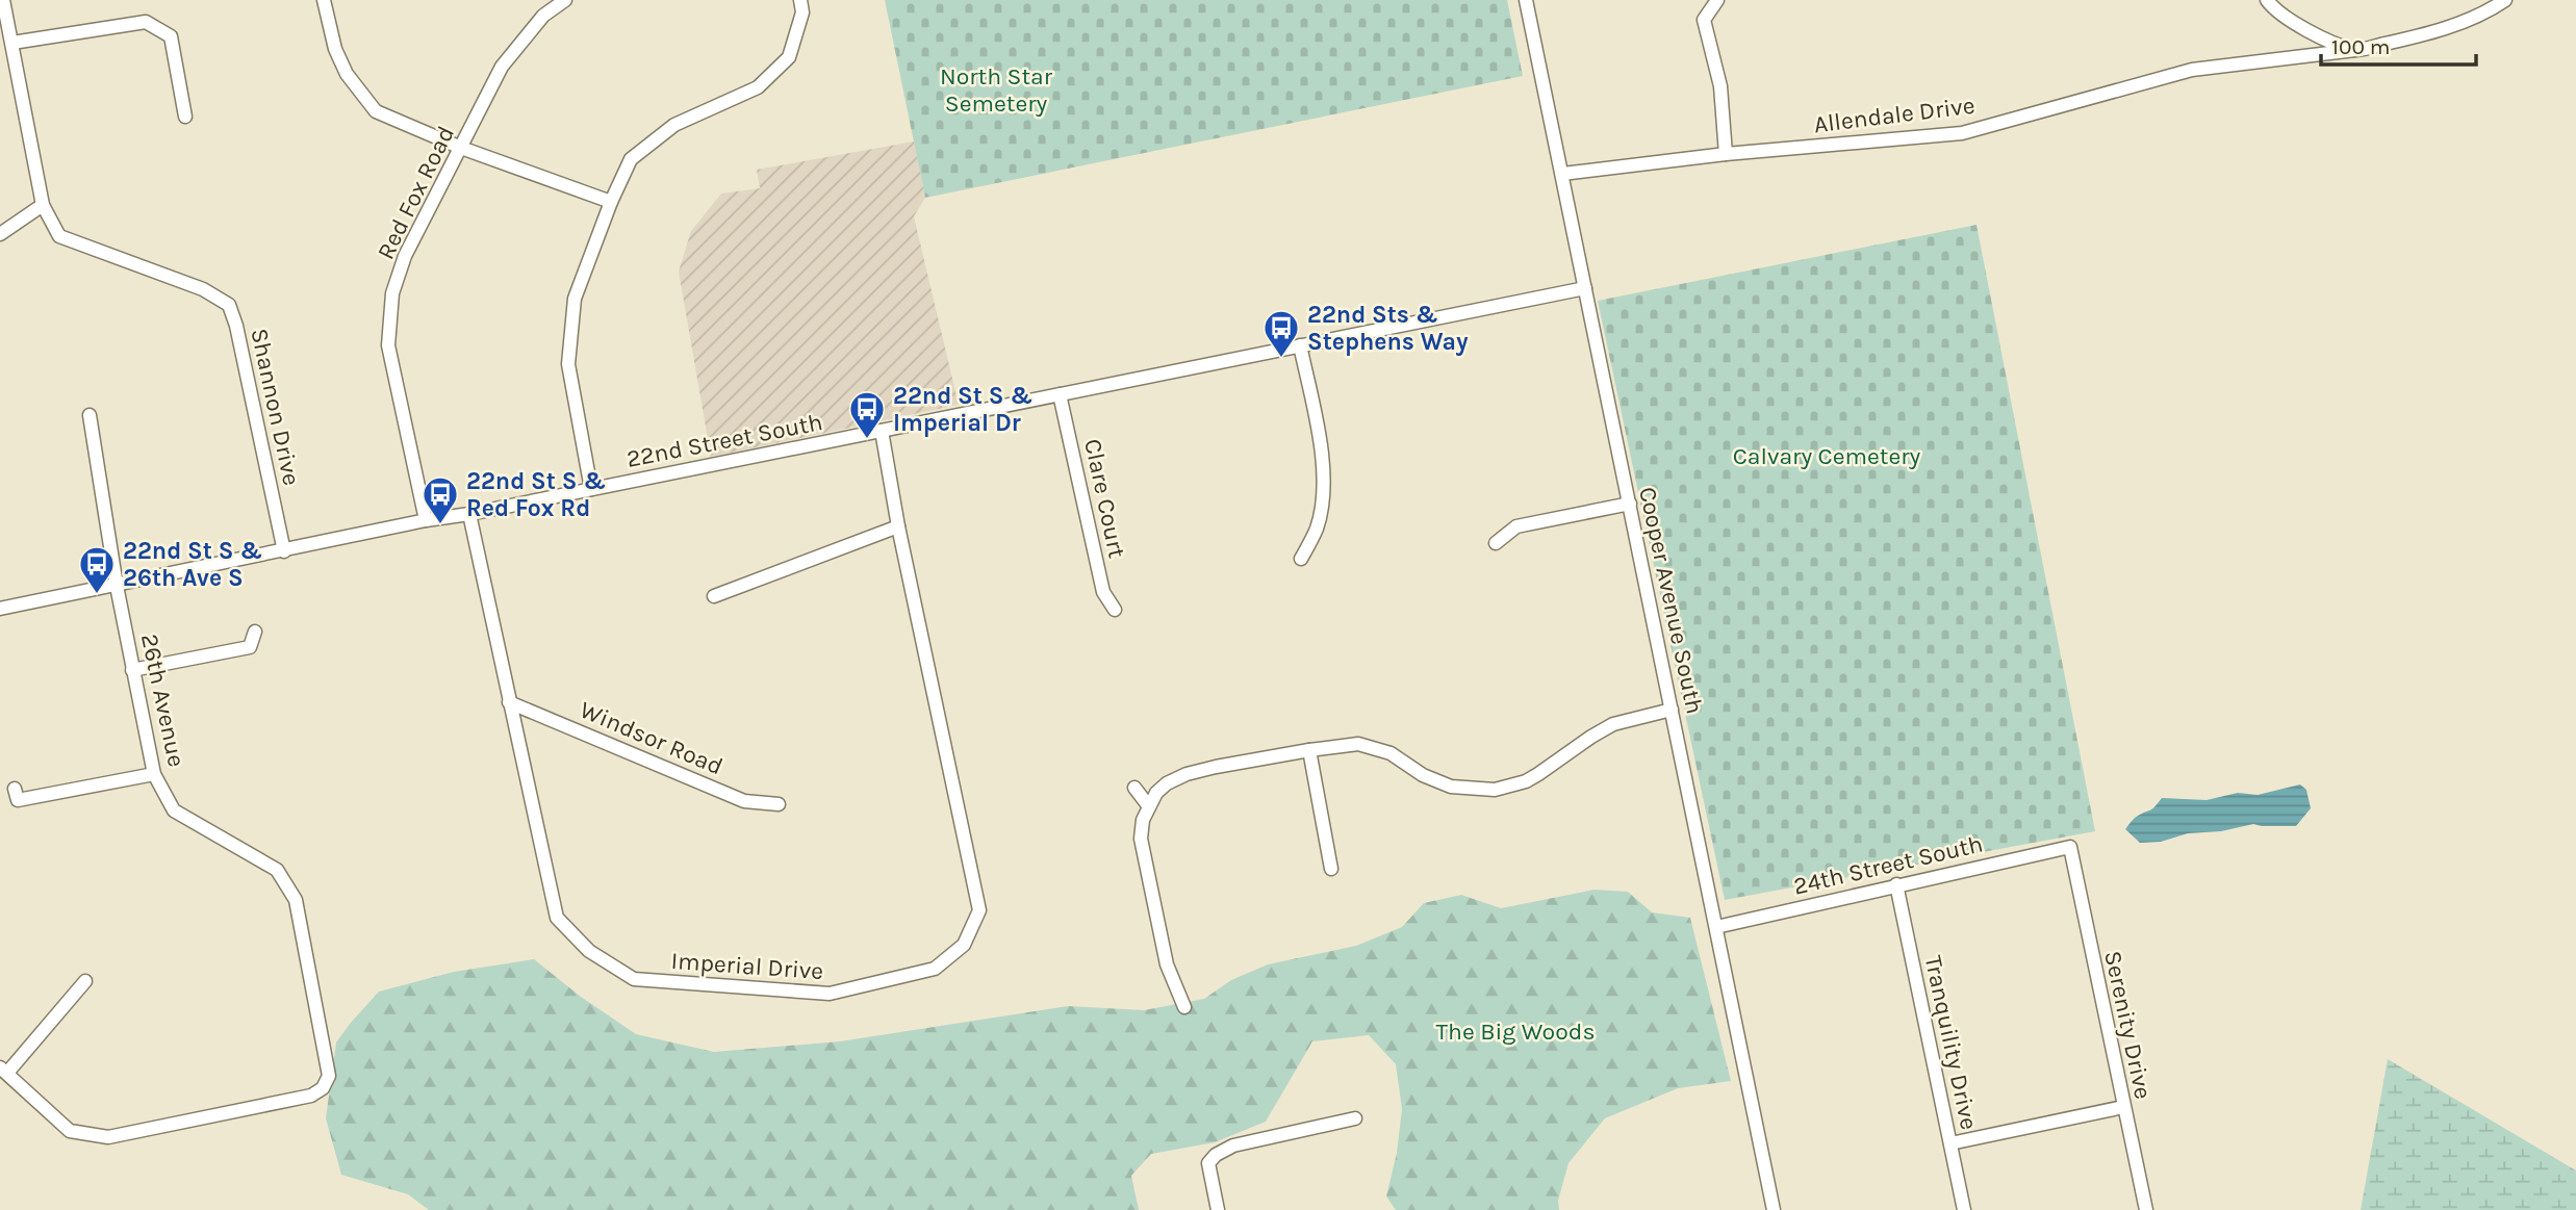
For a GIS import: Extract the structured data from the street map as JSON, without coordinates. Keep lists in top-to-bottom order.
{
  "streets": {
    "street": [
      "Allendale Drive",
      "Red Fox Road",
      "Shannon Drive",
      "22nd Street South",
      "Clare Court",
      "Cooper Avenue South",
      "26th Avenue",
      "Windsor Road",
      "24th Street South",
      "Imperial Drive",
      "Serenity Drive",
      "Tranquility Drive"
    ]
  },
  "crossings": [
    ["Allendale Drive", "Cooper Avenue South"],
    ["Red Fox Road", "22nd Street South"],
    ["Shannon Drive", "22nd Street South"],
    ["22nd Street South", "Clare Court"],
    ["22nd Street South", "Cooper Avenue South"],
    ["22nd Street South", "26th Avenue"],
    ["22nd Street South", "Imperial Drive"],
    ["Cooper Avenue South", "24th Street South"],
    ["Windsor Road", "Imperial Drive"],
    ["24th Street South", "Serenity Drive"],
    ["24th Street South", "Tranquility Drive"]
  ],
  "parks": ["North Star Semetery", "Calvary Cemetery", "The Big Woods"],
  "places": {
    "bus stop": [
      "22nd Sts & Stephens Way",
      "22nd St S & Imperial Dr",
      "22nd St S & Red Fox Rd",
      "22nd St S & 26th Ave S"
    ]
  },
  "scale_bar": "100 m"
}
